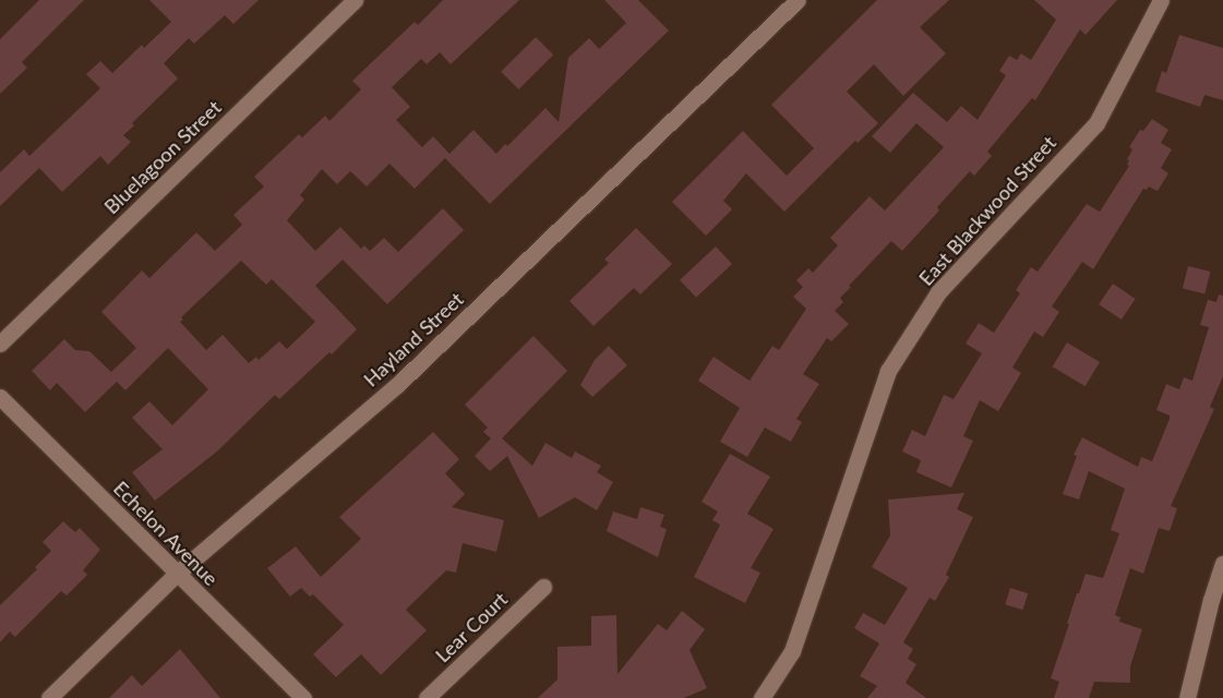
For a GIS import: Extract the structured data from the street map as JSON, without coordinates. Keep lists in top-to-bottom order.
{
  "streets": {
    "street": [
      "Bluelagoon Street",
      "East Blackwood Street",
      "Hayland Street",
      "Echelon Avenue",
      "Lear Court"
    ]
  },
  "crossings": [
    ["Hayland Street", "Echelon Avenue"]
  ]
}
